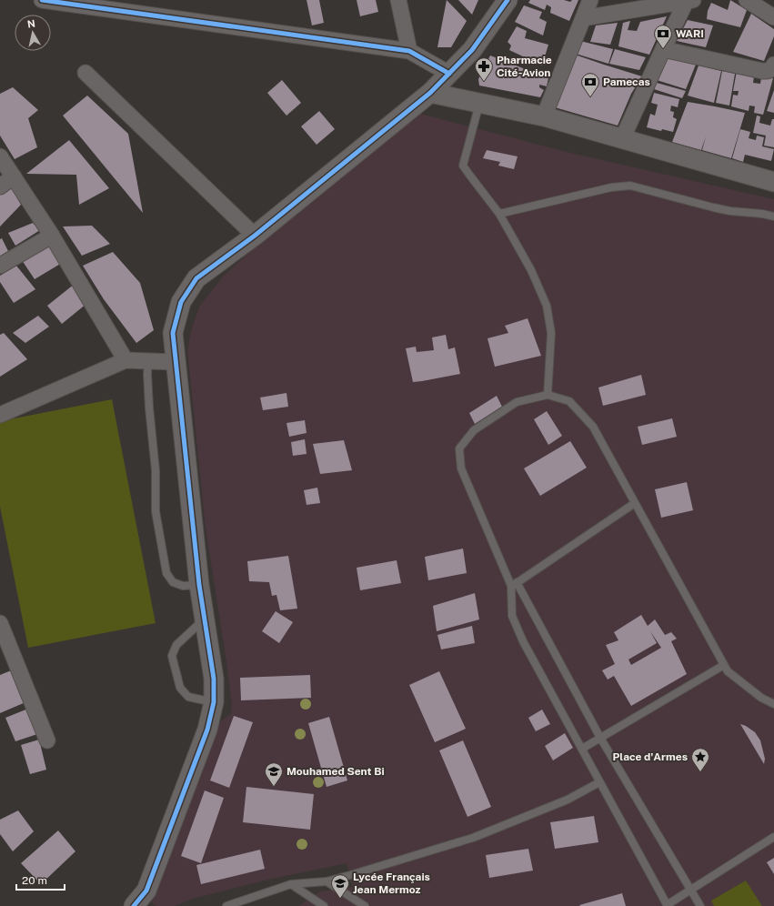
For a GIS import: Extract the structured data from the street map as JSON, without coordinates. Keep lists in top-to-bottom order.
{
  "places": {
    "bank": ["WARI", "Pamecas"],
    "pharmacy": ["Pharmacie Cité-Avion"],
    "place": ["Place d'Armes"],
    "school or university": ["Mouhamed Sent Bi", "Lycée Français Jean Mermoz"]
  },
  "scale_bar": "20 m",
  "north": "top"
}
